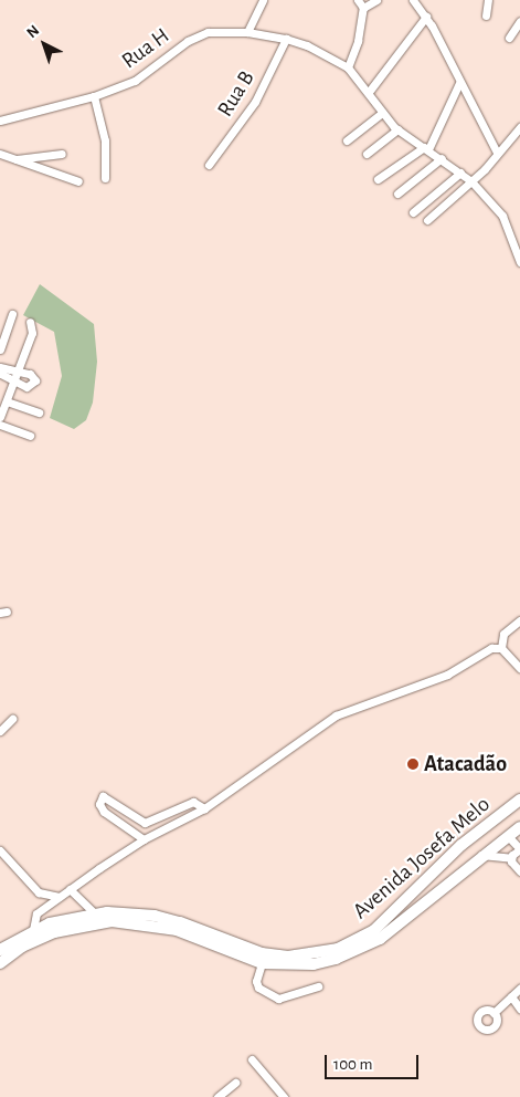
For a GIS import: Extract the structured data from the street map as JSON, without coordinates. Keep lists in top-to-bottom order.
{
  "streets": {
    "main road": ["Avenida Josefa Melo"],
    "street": ["Rua H", "Rua B"]
  },
  "crossings": [
    ["Rua H", "Rua B"]
  ],
  "places": ["Atacadão"],
  "scale_bar": "100 m",
  "north": "top left"
}
